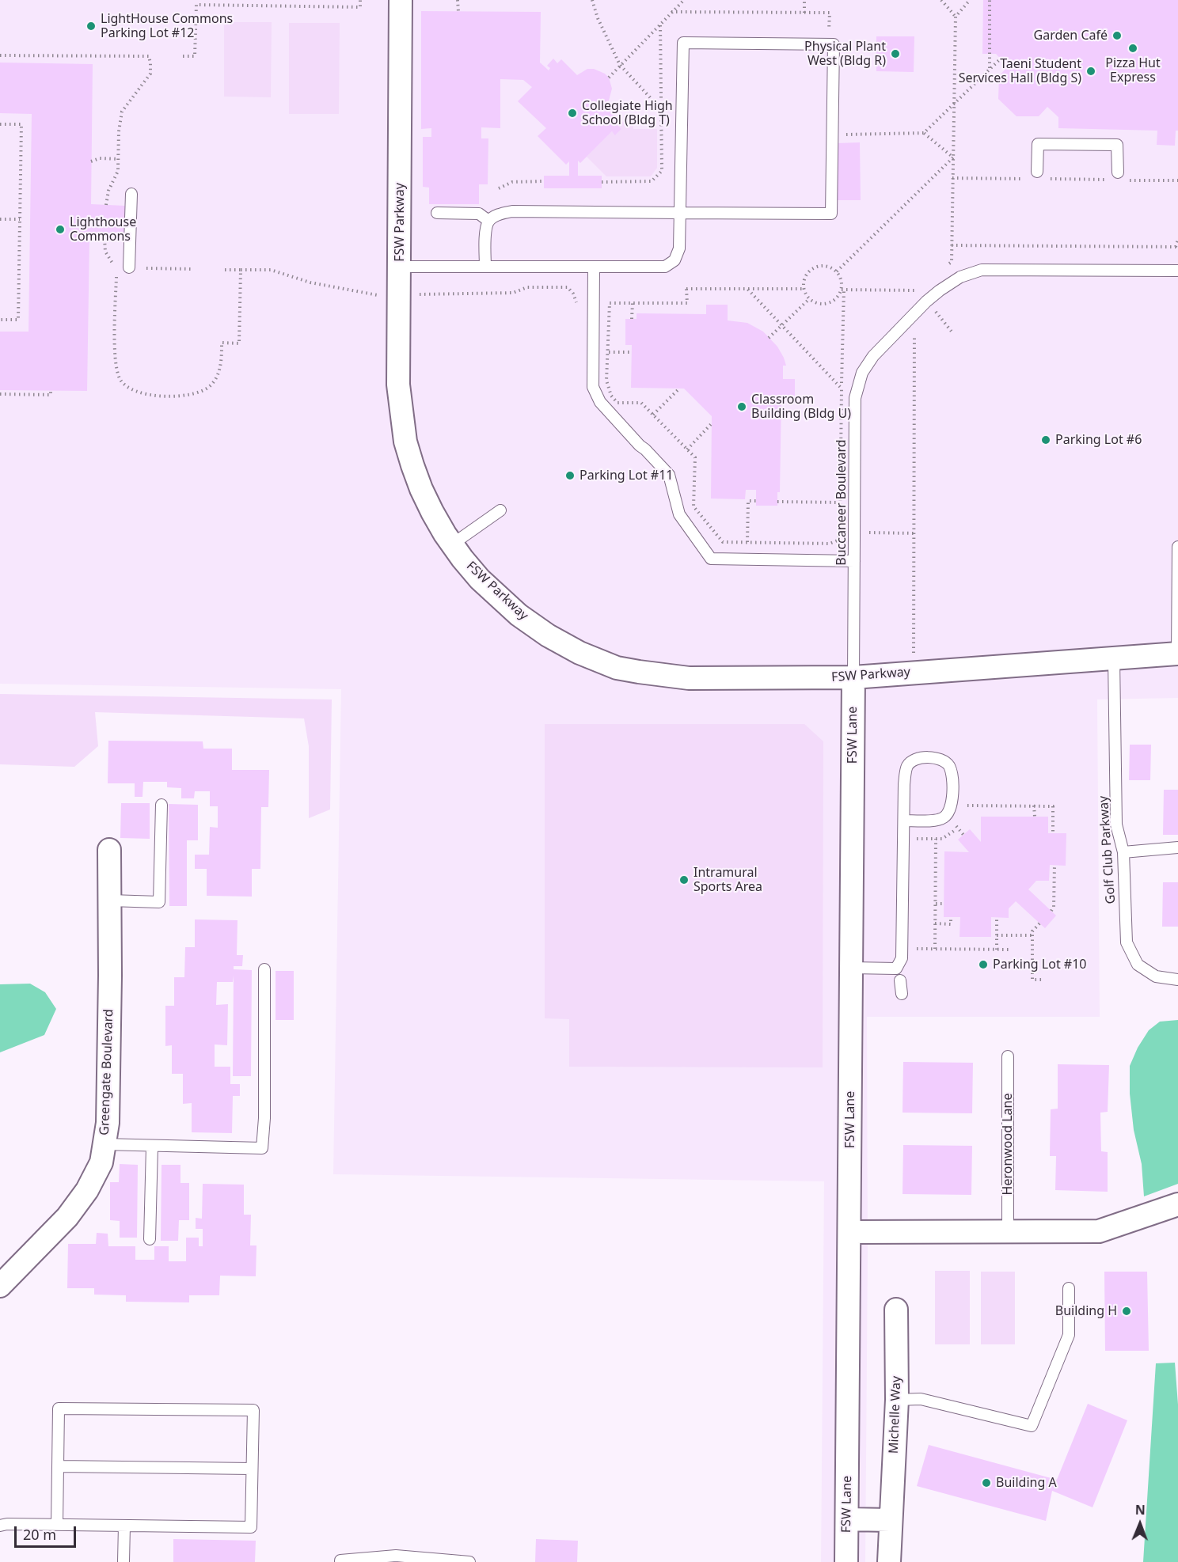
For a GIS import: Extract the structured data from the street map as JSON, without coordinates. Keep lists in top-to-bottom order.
{
  "streets": {
    "street": [
      "FSW Parkway",
      "FSW Lane",
      "Greengate Boulevard",
      "Michelle Way"
    ],
    "lane": ["Buccaneer Boulevard", "Golf Club Parkway", "Heronwood Lane"]
  },
  "crossings": [
    ["FSW Parkway", "Buccaneer Boulevard"],
    ["FSW Parkway", "FSW Lane"],
    ["FSW Parkway", "Golf Club Parkway"],
    ["Buccaneer Boulevard", "FSW Lane"]
  ],
  "places": [
    "LightHouse Commons Parking Lot #12",
    "Garden Café",
    "Pizza Hut Express",
    "Physical Plant West (Bldg R)",
    "Taeni Student Services Hall (Bldg S)",
    "Collegiate High School (Bldg T)",
    "Lighthouse Commons",
    "Classroom Building (Bldg U)",
    "Parking Lot #6",
    "Parking Lot #11",
    "Intramural Sports Area",
    "Parking Lot #10",
    "Building H",
    "Building A"
  ],
  "scale_bar": "20 m",
  "north": "top"
}
